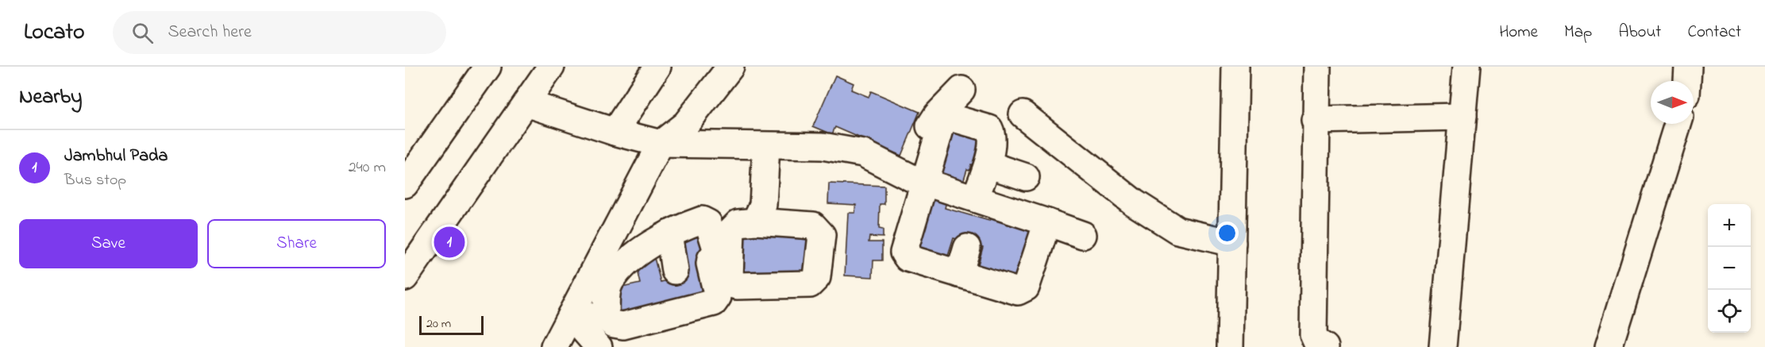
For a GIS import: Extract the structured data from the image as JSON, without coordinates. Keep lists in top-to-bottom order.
{
  "scale_bar": "20 m",
  "north": "right",
  "page": {
    "header": "Locato",
    "search": "Search here",
    "nav": [
      "Home",
      "Map",
      "About",
      "Contact"
    ],
    "heading": "Nearby",
    "list": [
      {
        "mark": "1",
        "name": "Jambhul Pada",
        "note": "Bus stop",
        "value": "240 m"
      }
    ],
    "map_buttons": ["+", "−"],
    "buttons": ["Save", "Share"],
    "pins": "1",
    "scale": "20 m"
  }
}
